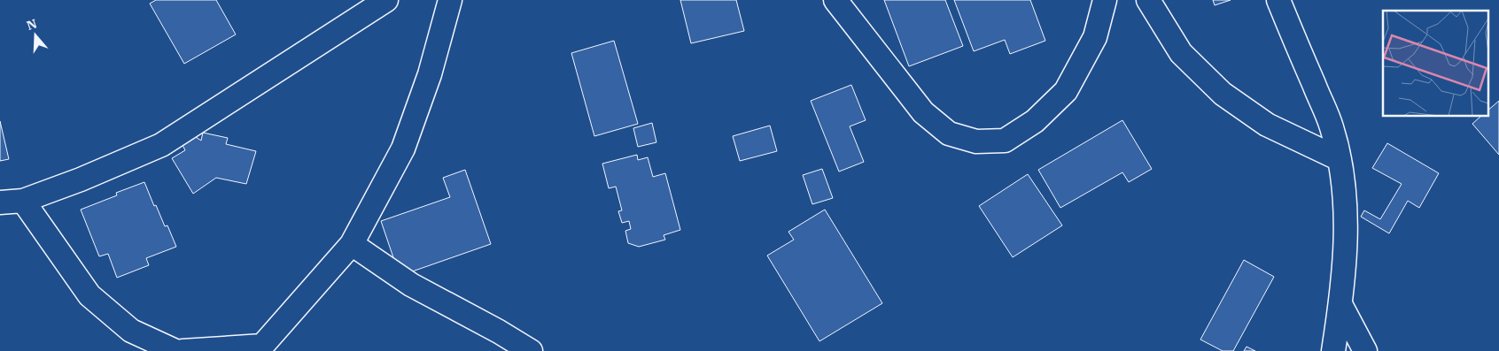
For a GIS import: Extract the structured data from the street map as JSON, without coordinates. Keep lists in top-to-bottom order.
{
  "north": "top"
}
